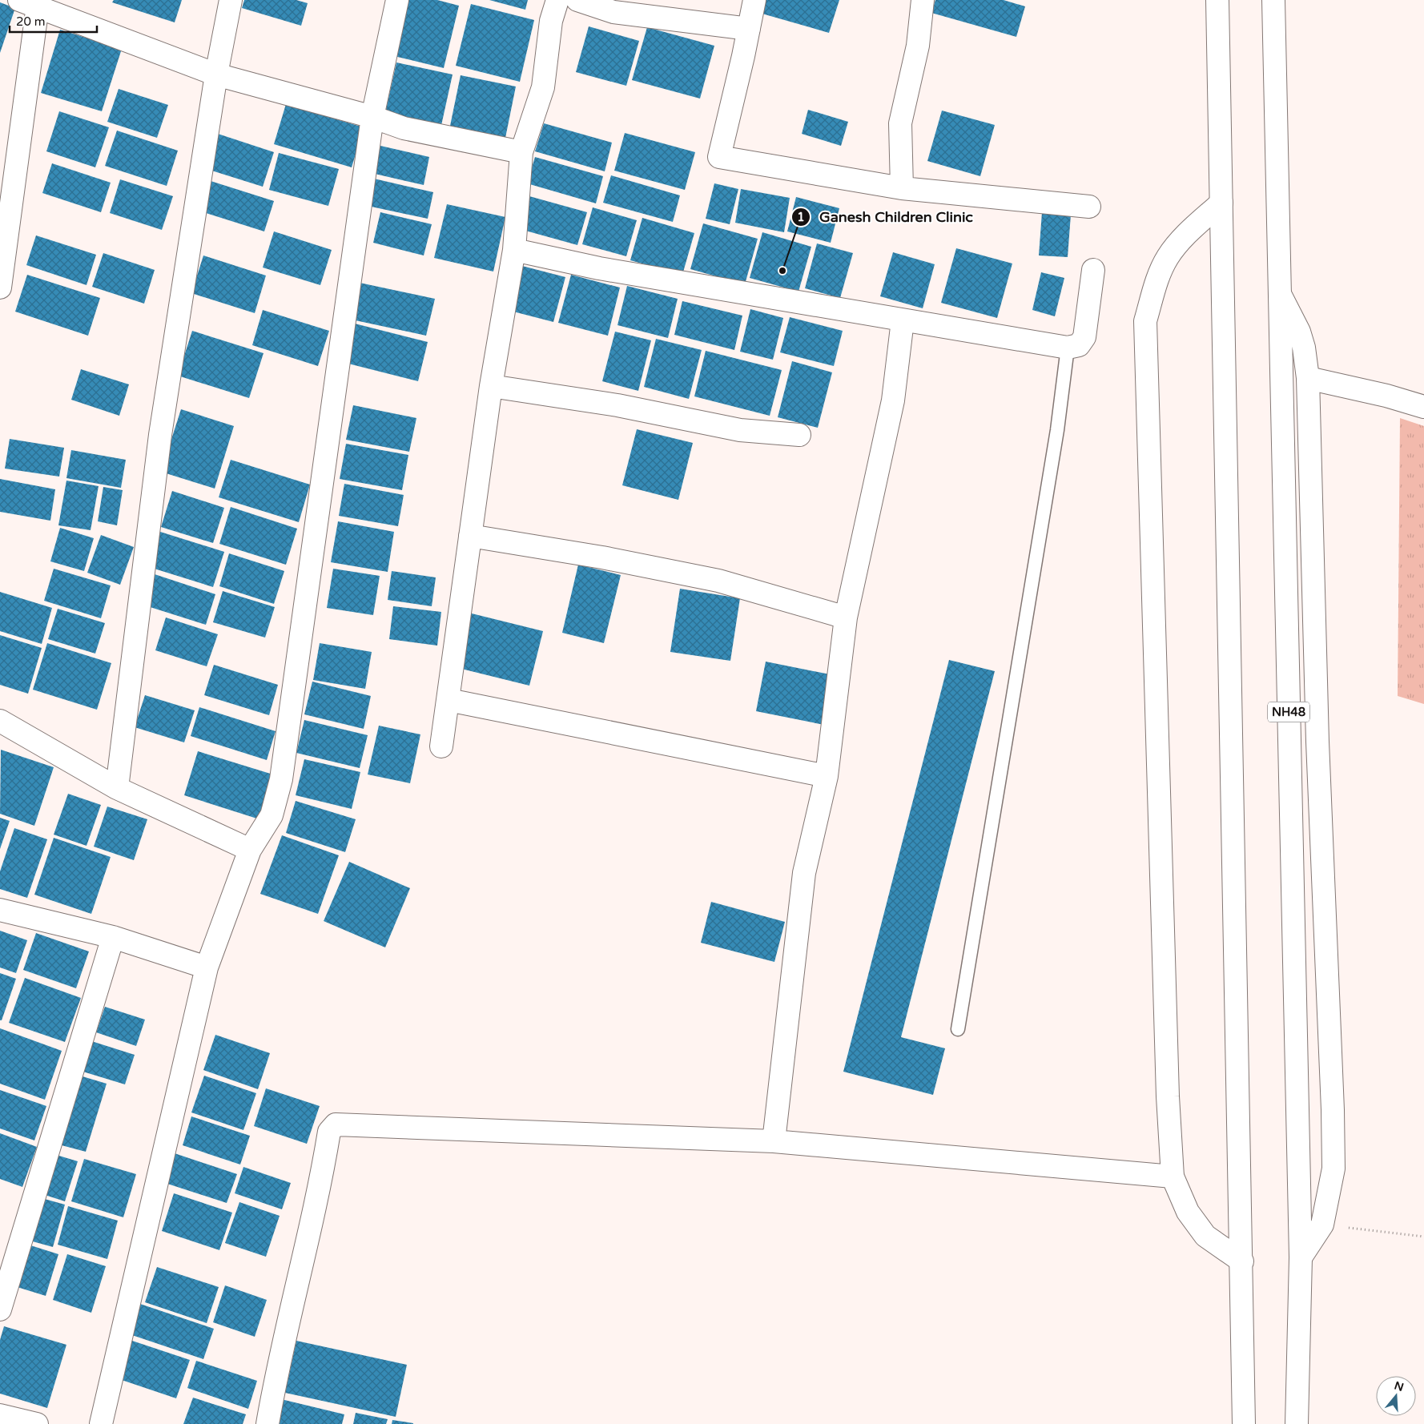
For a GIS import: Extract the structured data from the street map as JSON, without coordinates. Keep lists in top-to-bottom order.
{
  "streets": {
    "main road": ["NH48"]
  },
  "places": ["Ganesh Children Clinic"],
  "scale_bar": "20 m",
  "north": "top"
}
